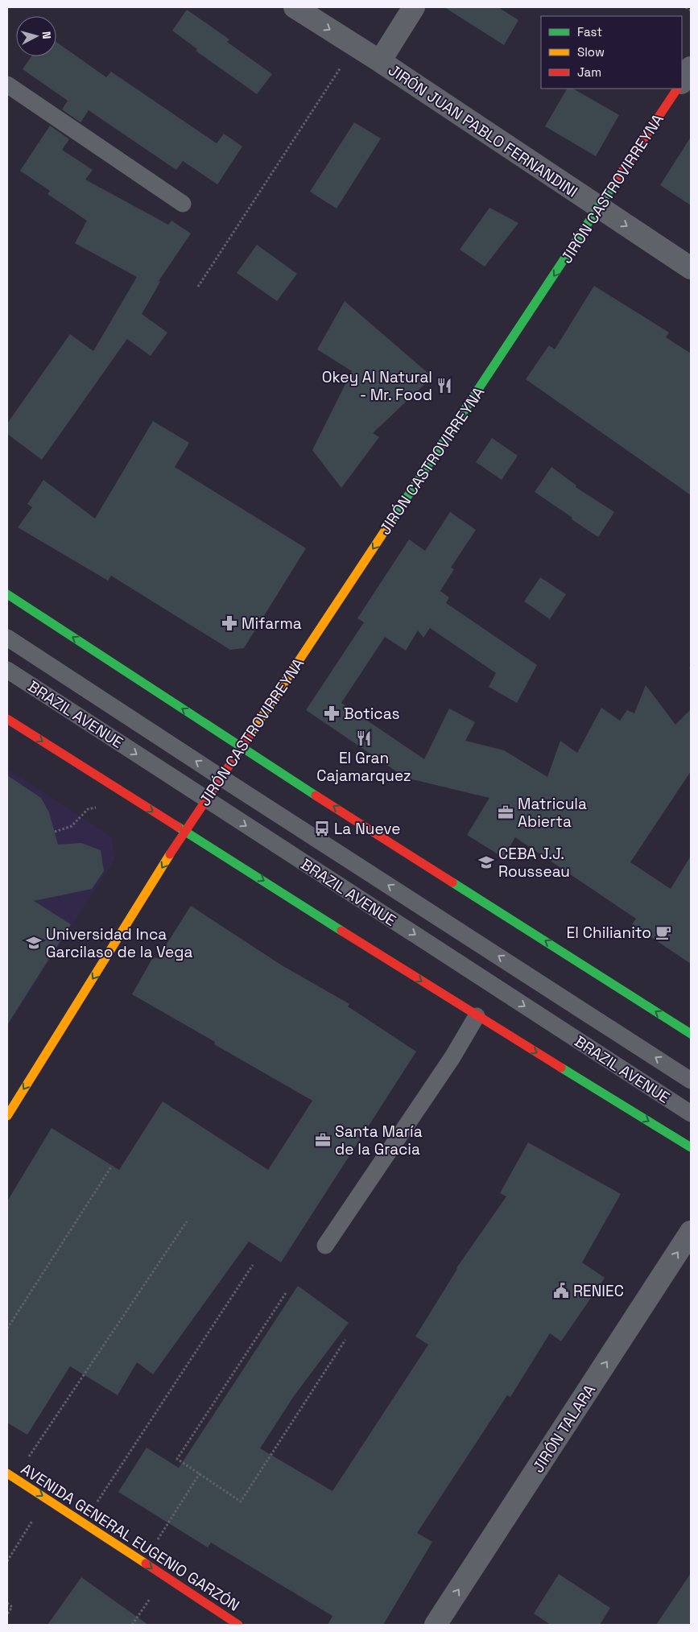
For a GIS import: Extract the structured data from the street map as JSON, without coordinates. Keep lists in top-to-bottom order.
{
  "streets": {
    "main road": ["JIRÓN CASTROVIRREYNA", "BRAZIL AVENUE", "AVENIDA GENERAL EUGENIO GARZÓN"],
    "street": ["JIRÓN JUAN PABLO FERNANDINI", "JIRÓN TALARA"]
  },
  "crossings": [
    ["JIRÓN JUAN PABLO FERNANDINI", "JIRÓN CASTROVIRREYNA"],
    ["JIRÓN CASTROVIRREYNA", "BRAZIL AVENUE"]
  ],
  "one_way": ["JIRÓN JUAN PABLO FERNANDINI", "JIRÓN CASTROVIRREYNA", "JIRÓN TALARA"],
  "places": {
    "restaurant": ["Okey Al Natural - Mr. Food", "El Gran Cajamarquez"],
    "pharmacy": ["Mifarma", "Boticas"],
    "office": ["Matricula Abierta", "Santa María de la Gracia"],
    "bus stop": ["La Nueve"],
    "school or university": ["CEBA J.J. Rousseau", "Universidad Inca Garcilaso de la Vega"],
    "cafe": ["El Chilianito"],
    "public building": ["RENIEC"]
  },
  "legend": ["Fast", "Slow", "Jam"],
  "north": "right"
}
